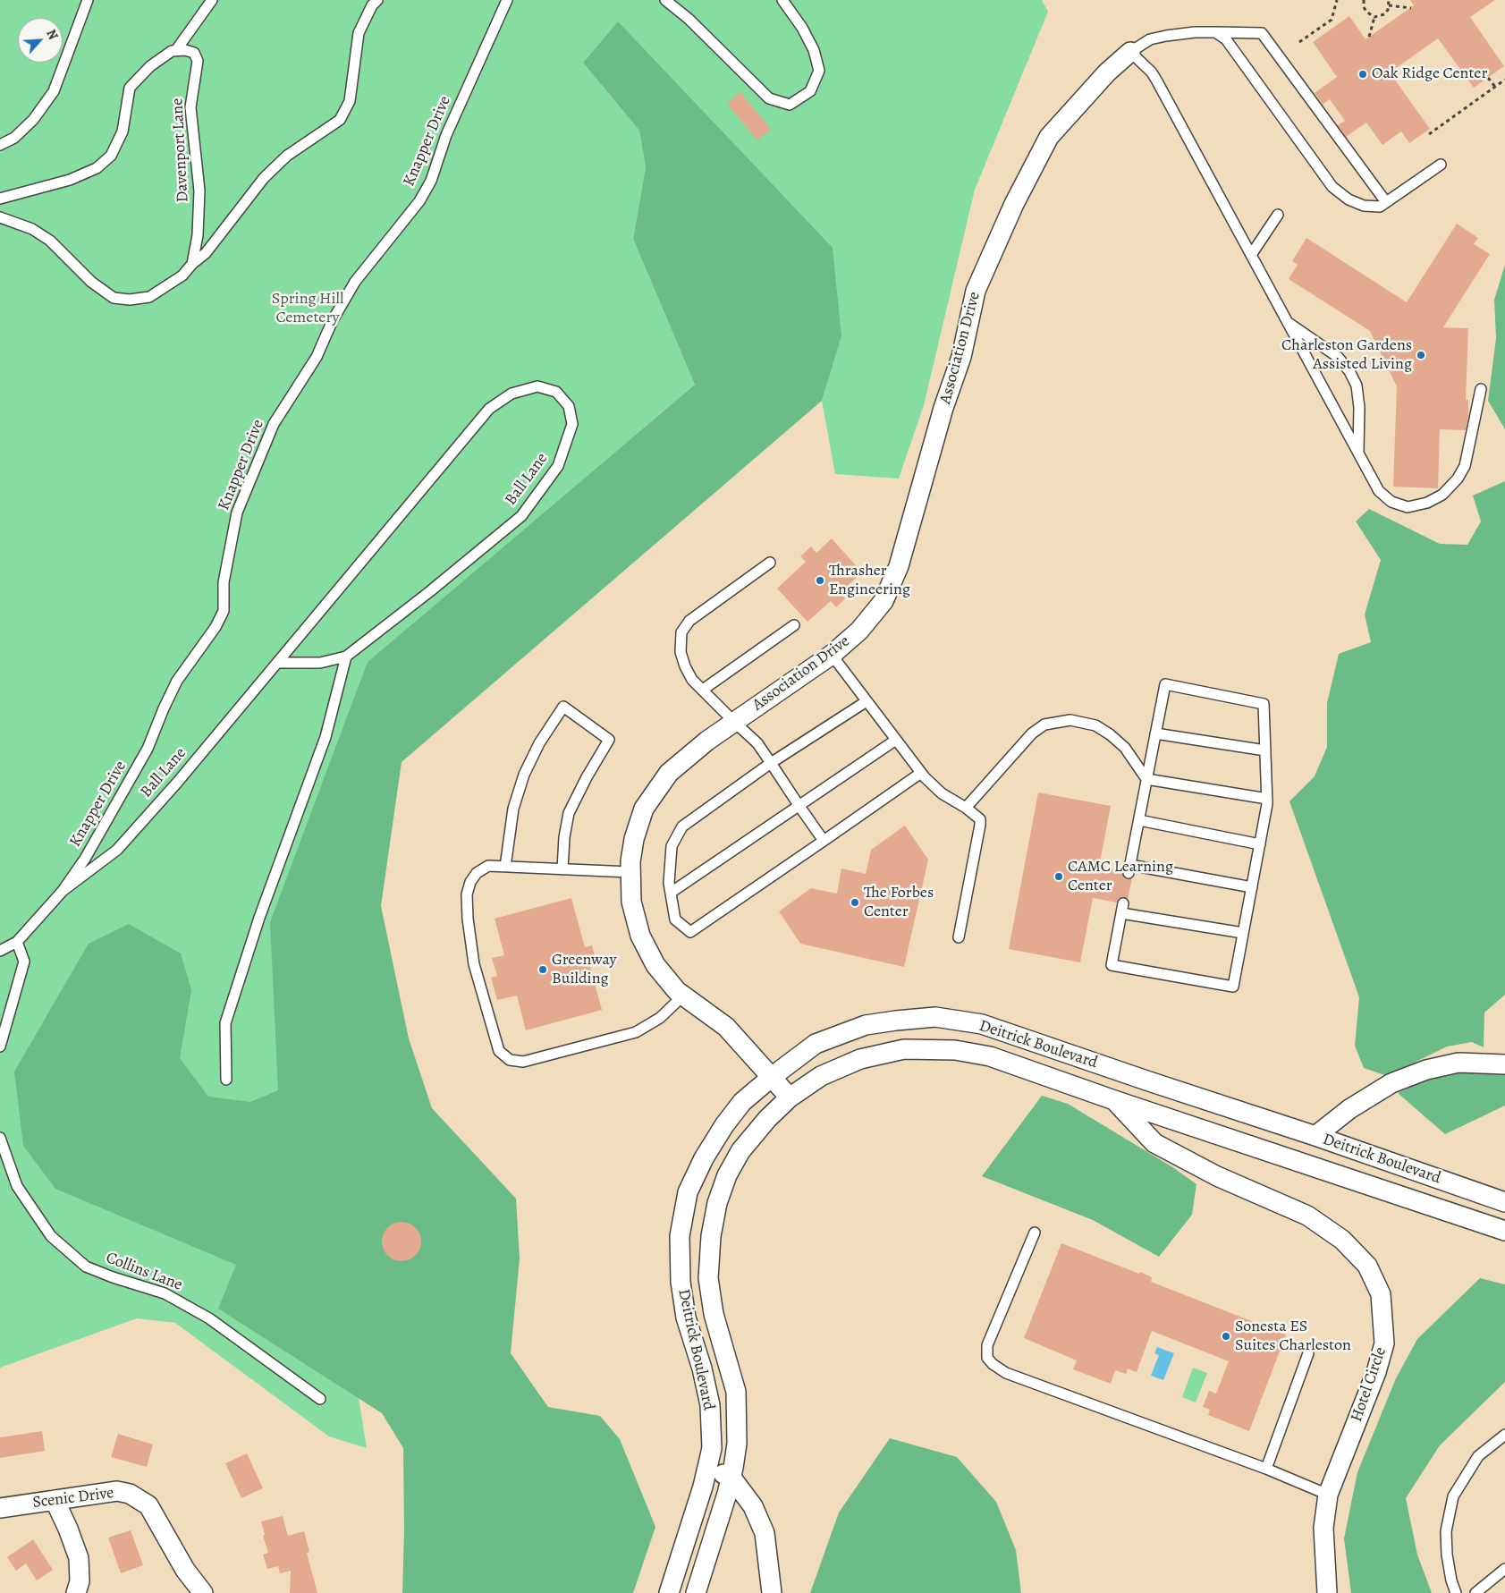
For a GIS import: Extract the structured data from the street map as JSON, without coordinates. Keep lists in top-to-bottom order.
{
  "streets": {
    "street": [
      "Association Drive",
      "Deitrick Boulevard",
      "Hotel Circle",
      "Scenic Drive"
    ],
    "lane": [
      "Knapper Drive",
      "Davenport Lane",
      "Ball Lane",
      "Collins Lane"
    ]
  },
  "crossings": [
    ["Knapper Drive", "Ball Lane"],
    ["Association Drive", "Deitrick Boulevard"],
    ["Deitrick Boulevard", "Hotel Circle"]
  ],
  "parks": ["Spring Hill Cemetery"],
  "places": [
    "Oak Ridge Center",
    "Charleston Gardens Assisted Living",
    "Thrasher Engineering",
    "CAMC Learning Center",
    "The Forbes Center",
    "Greenway Building",
    "Sonesta ES Suites Charleston"
  ],
  "north": "top right"
}
